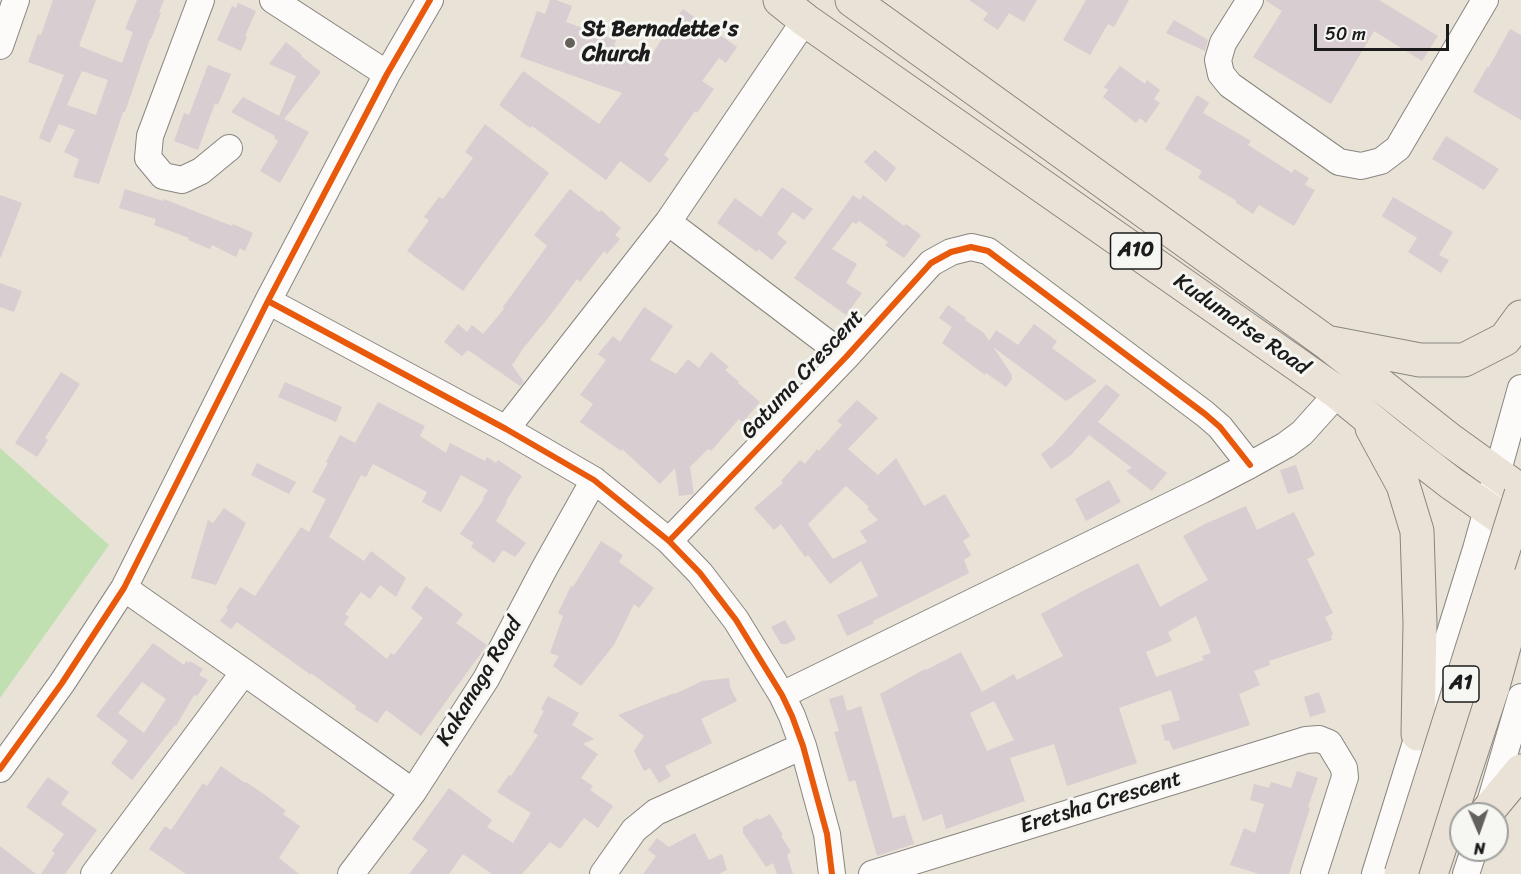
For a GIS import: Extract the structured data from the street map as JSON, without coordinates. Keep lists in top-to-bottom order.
{
  "streets": {
    "main road": ["A10", "Kudumatse Road", "A1"],
    "street": ["Gatuma Crescent", "Kakanaga Road", "Eretsha Crescent"]
  },
  "crossings": [
    ["Kudumatse Road", "A1"]
  ],
  "places": ["St Bernadette's Church"],
  "scale_bar": "50 m",
  "north": "bottom"
}
